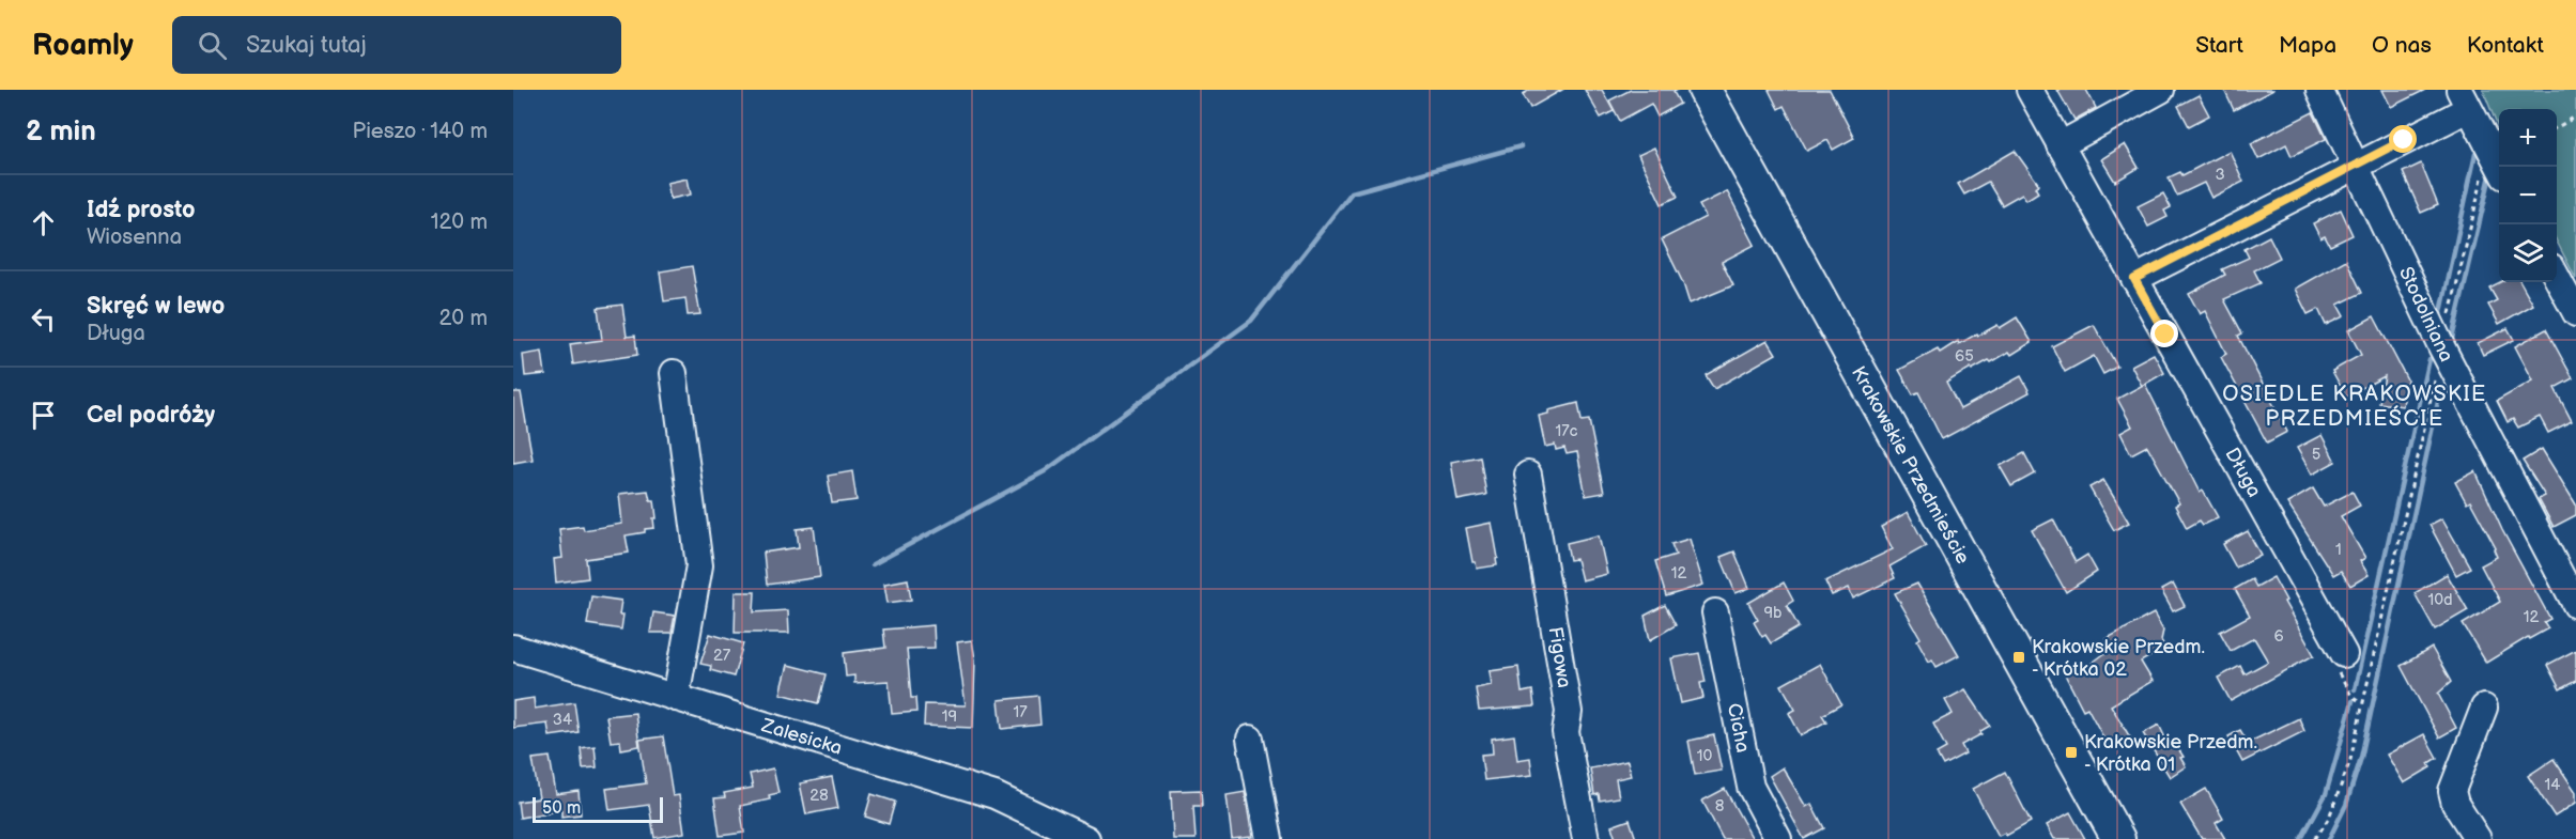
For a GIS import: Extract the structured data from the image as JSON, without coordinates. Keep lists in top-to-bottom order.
{
  "streets": {
    "main road": ["Krakowskie Przedmieście"],
    "street": [
      "Stodolniana",
      "Długa",
      "Figowa",
      "Cicha",
      "Zalesicka"
    ]
  },
  "districts": ["OSIEDLE KRAKOWSKIE PRZEDMIEŚCIE"],
  "places": {
    "transit": ["Krakowskie Przedm. - Krótka 02", "Krakowskie Przedm. - Krótka 01"]
  },
  "house_numbers": [
    "3",
    "65",
    "17c",
    "5",
    "1",
    "12",
    "10d",
    "9b",
    "12",
    "6",
    "27",
    "17",
    "19",
    "34",
    "10",
    "14",
    "28",
    "8"
  ],
  "scale_bar": "50 m",
  "page": {
    "header": "Roamly",
    "search": "Szukaj tutaj",
    "nav": [
      "Start",
      "Mapa",
      "O nas",
      "Kontakt"
    ],
    "heading": ["2 min", "Pieszo · 140 m"],
    "map_buttons": ["+", "−"],
    "list": [
      ["Idź prosto", "Wiosenna", "120 m"],
      ["Skręć w lewo", "Długa", "20 m"],
      "Cel podróży"
    ],
    "scale": "50 m"
  }
}
